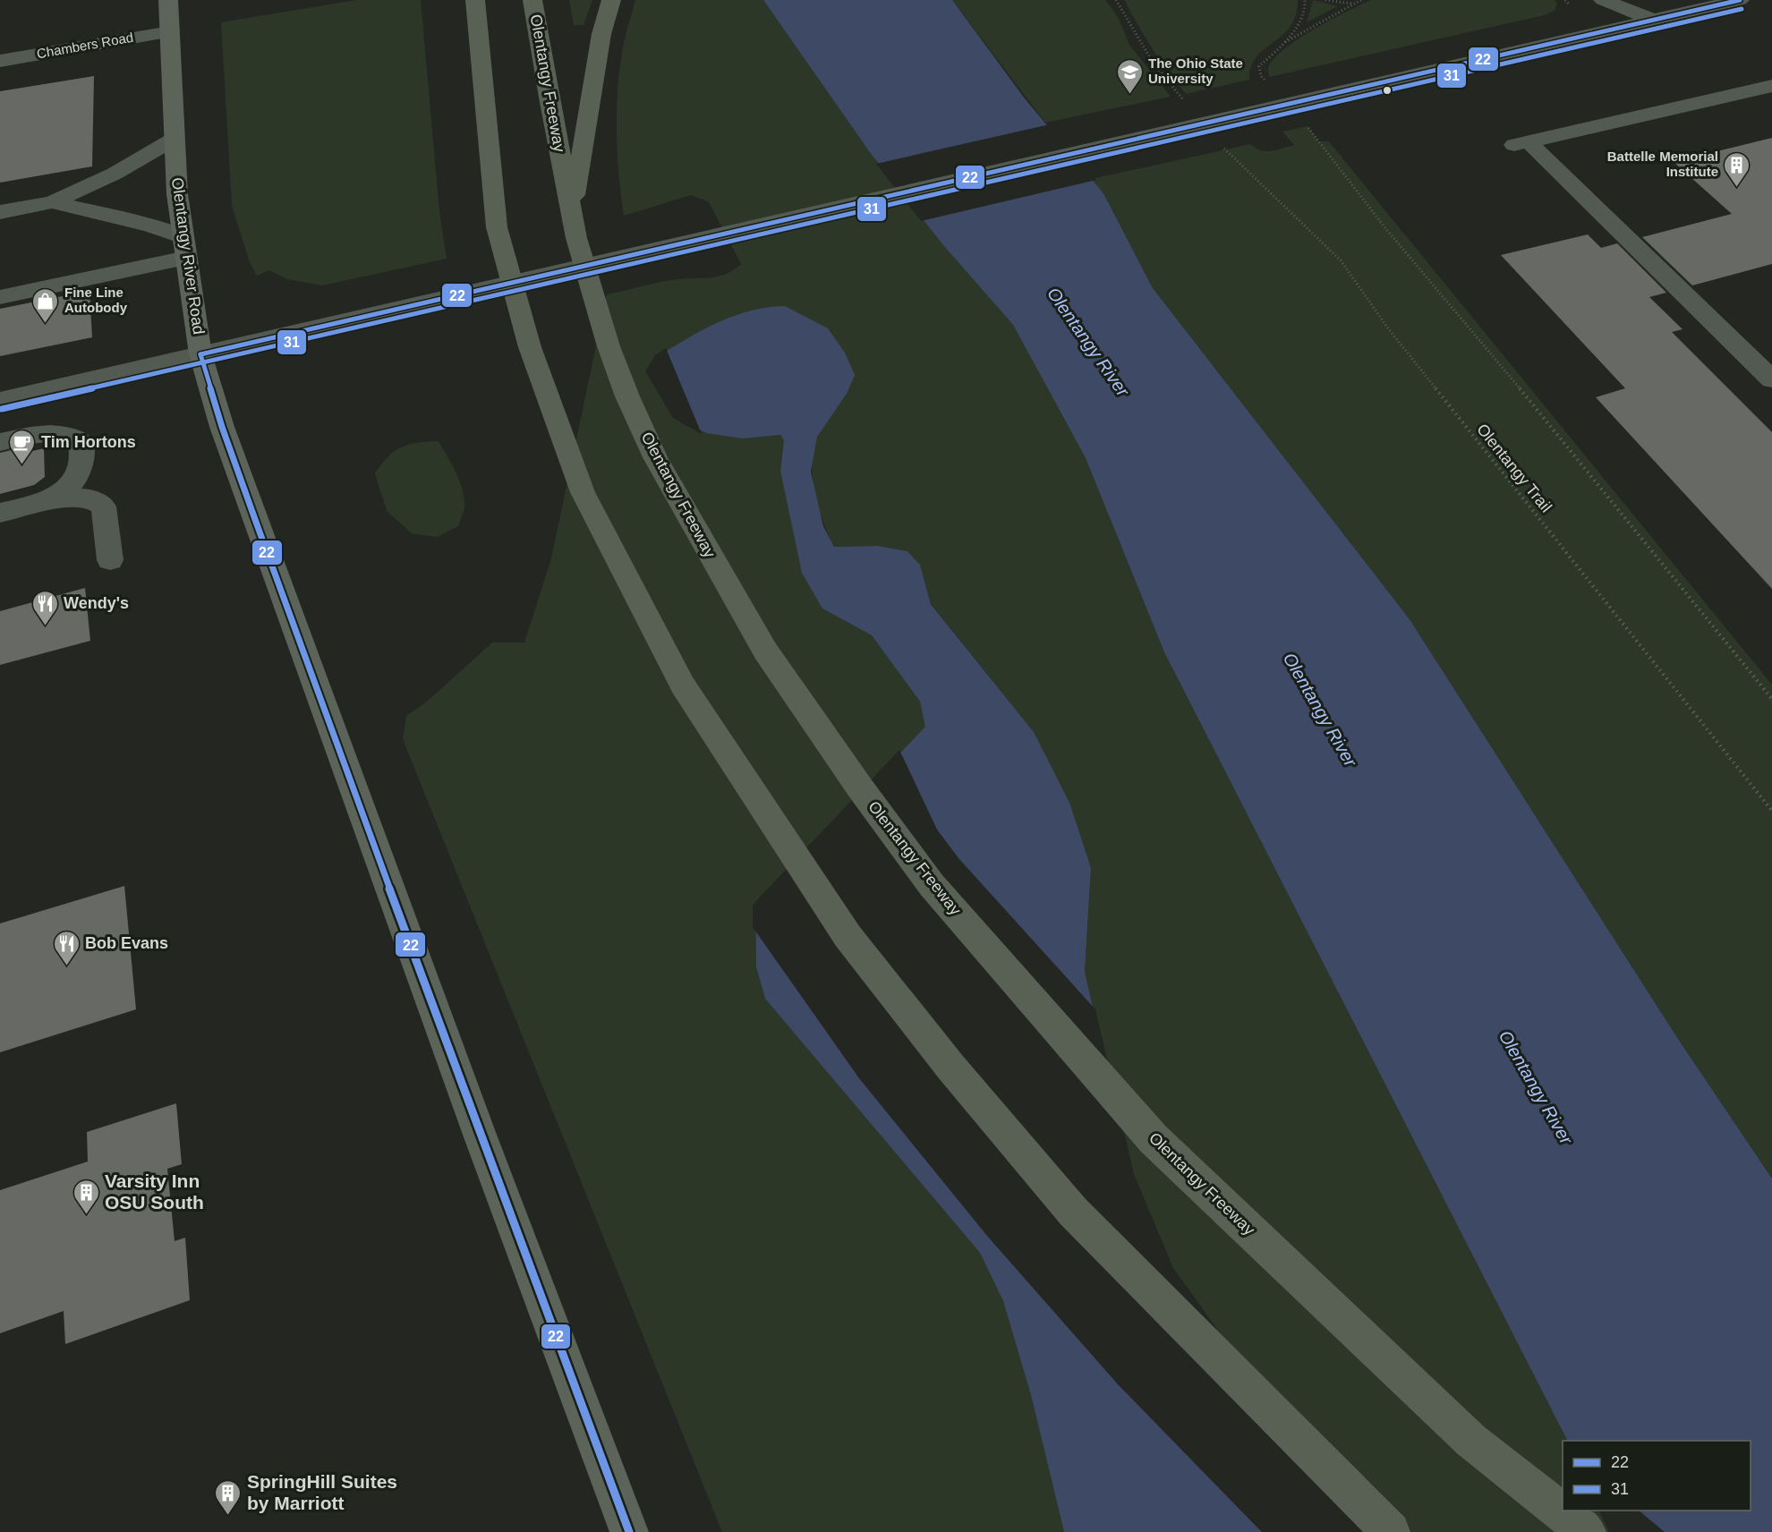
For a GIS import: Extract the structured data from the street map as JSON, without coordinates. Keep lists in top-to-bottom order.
{
  "streets": {
    "highway": ["Olentangy Freeway"],
    "main road": ["Olentangy River Road"],
    "street": ["Chambers Road"],
    "path": ["Olentangy Trail"]
  },
  "crossings": [
    ["Chambers Road", "Olentangy River Road"]
  ],
  "water": ["Olentangy River"],
  "places": {
    "school or university": ["The Ohio State University"],
    "building": ["Battelle Memorial Institute", "Varsity Inn OSU South", "SpringHill Suites by Marriott"],
    "shop": ["Fine Line Autobody"],
    "cafe": ["Tim Hortons"],
    "restaurant": ["Wendy's", "Bob Evans"]
  },
  "lines": ["transit line 22", "transit line 31"],
  "legend": ["22", "31"]
}
